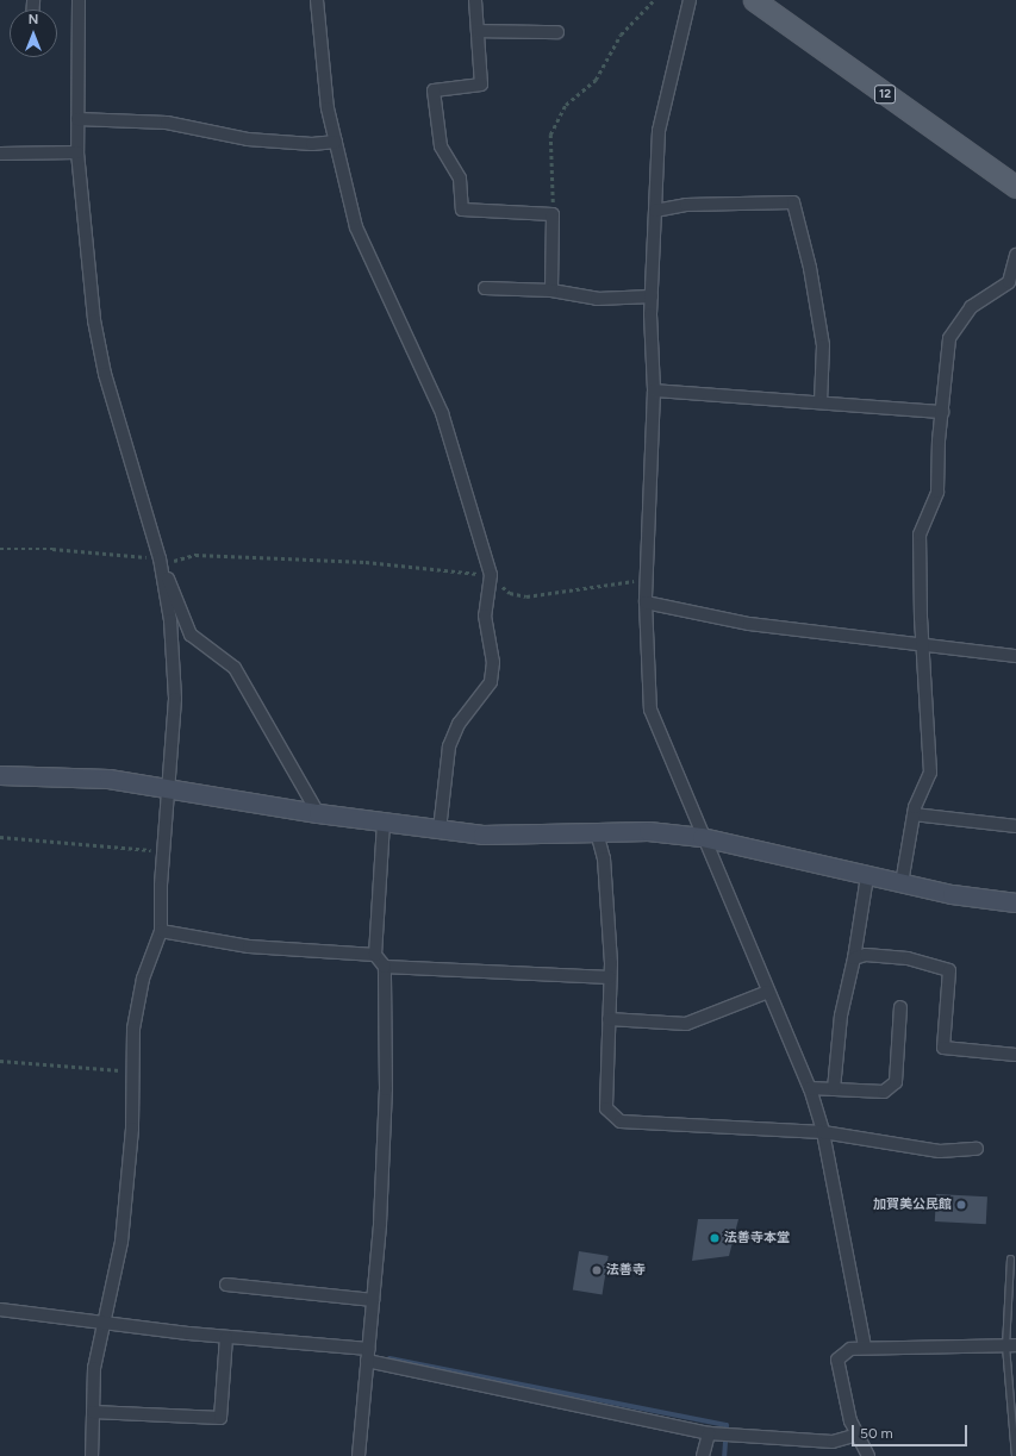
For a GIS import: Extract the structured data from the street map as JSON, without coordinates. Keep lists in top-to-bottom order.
{
  "streets": {
    "main road": ["12"]
  },
  "places": ["加賀美公民館", "法善寺本堂", "法善寺"],
  "scale_bar": "50 m",
  "north": "top"
}
